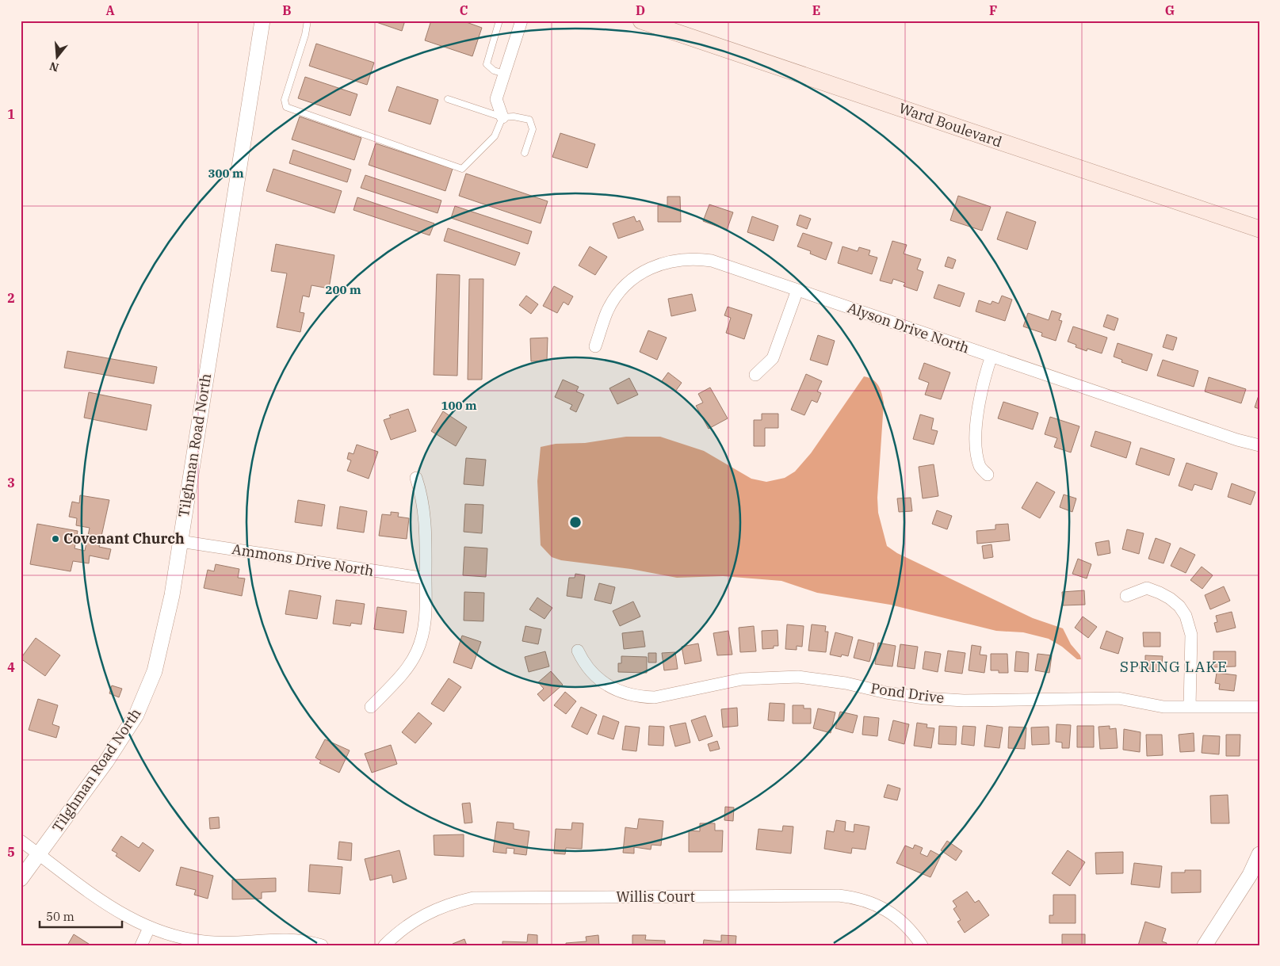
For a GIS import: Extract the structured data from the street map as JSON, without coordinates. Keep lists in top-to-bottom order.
{
  "streets": {
    "main road": ["Ward Boulevard"],
    "street": [
      "Alyson Drive North",
      "Tilghman Road North",
      "Ammons Drive North",
      "Pond Drive",
      "Willis Court"
    ]
  },
  "crossings": [
    ["Tilghman Road North", "Ammons Drive North"]
  ],
  "districts": ["SPRING LAKE"],
  "places": ["Covenant Church"],
  "scale_bar": "50 m",
  "north": "bottom",
  "grid": {
    "columns": [
      "A",
      "B",
      "C",
      "D",
      "E",
      "F",
      "G"
    ],
    "rows": [
      "1",
      "2",
      "3",
      "4",
      "5"
    ]
  },
  "rings": ["300 m", "200 m", "100 m"]
}
